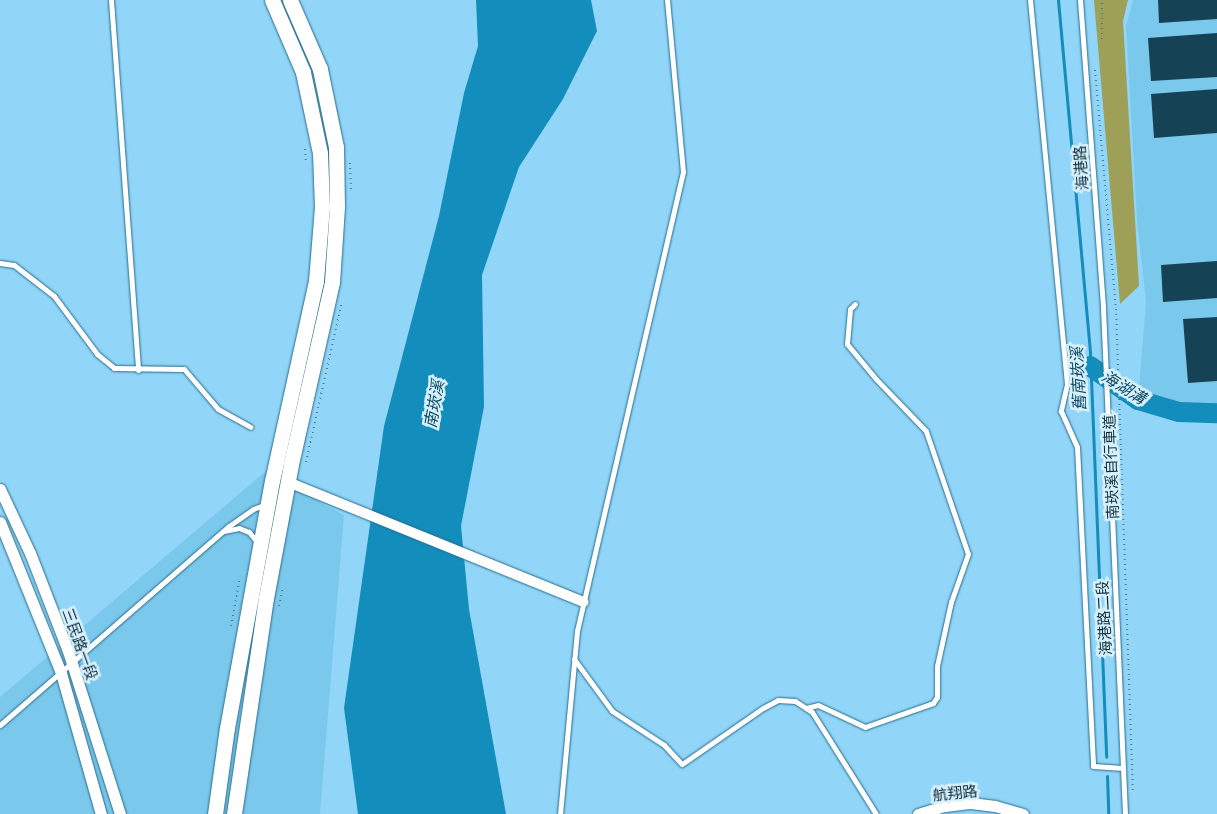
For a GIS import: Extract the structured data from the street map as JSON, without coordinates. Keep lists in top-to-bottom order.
{
  "streets": {
    "street": ["三民路一段", "航翔路"],
    "lane": ["海港路", "海港路二段"],
    "path": ["南崁溪自行車道"]
  },
  "crossings": [
    ["海港路", "海港路二段"]
  ],
  "water": ["舊南崁溪", "海湖溝", "南崁溪"]
}
